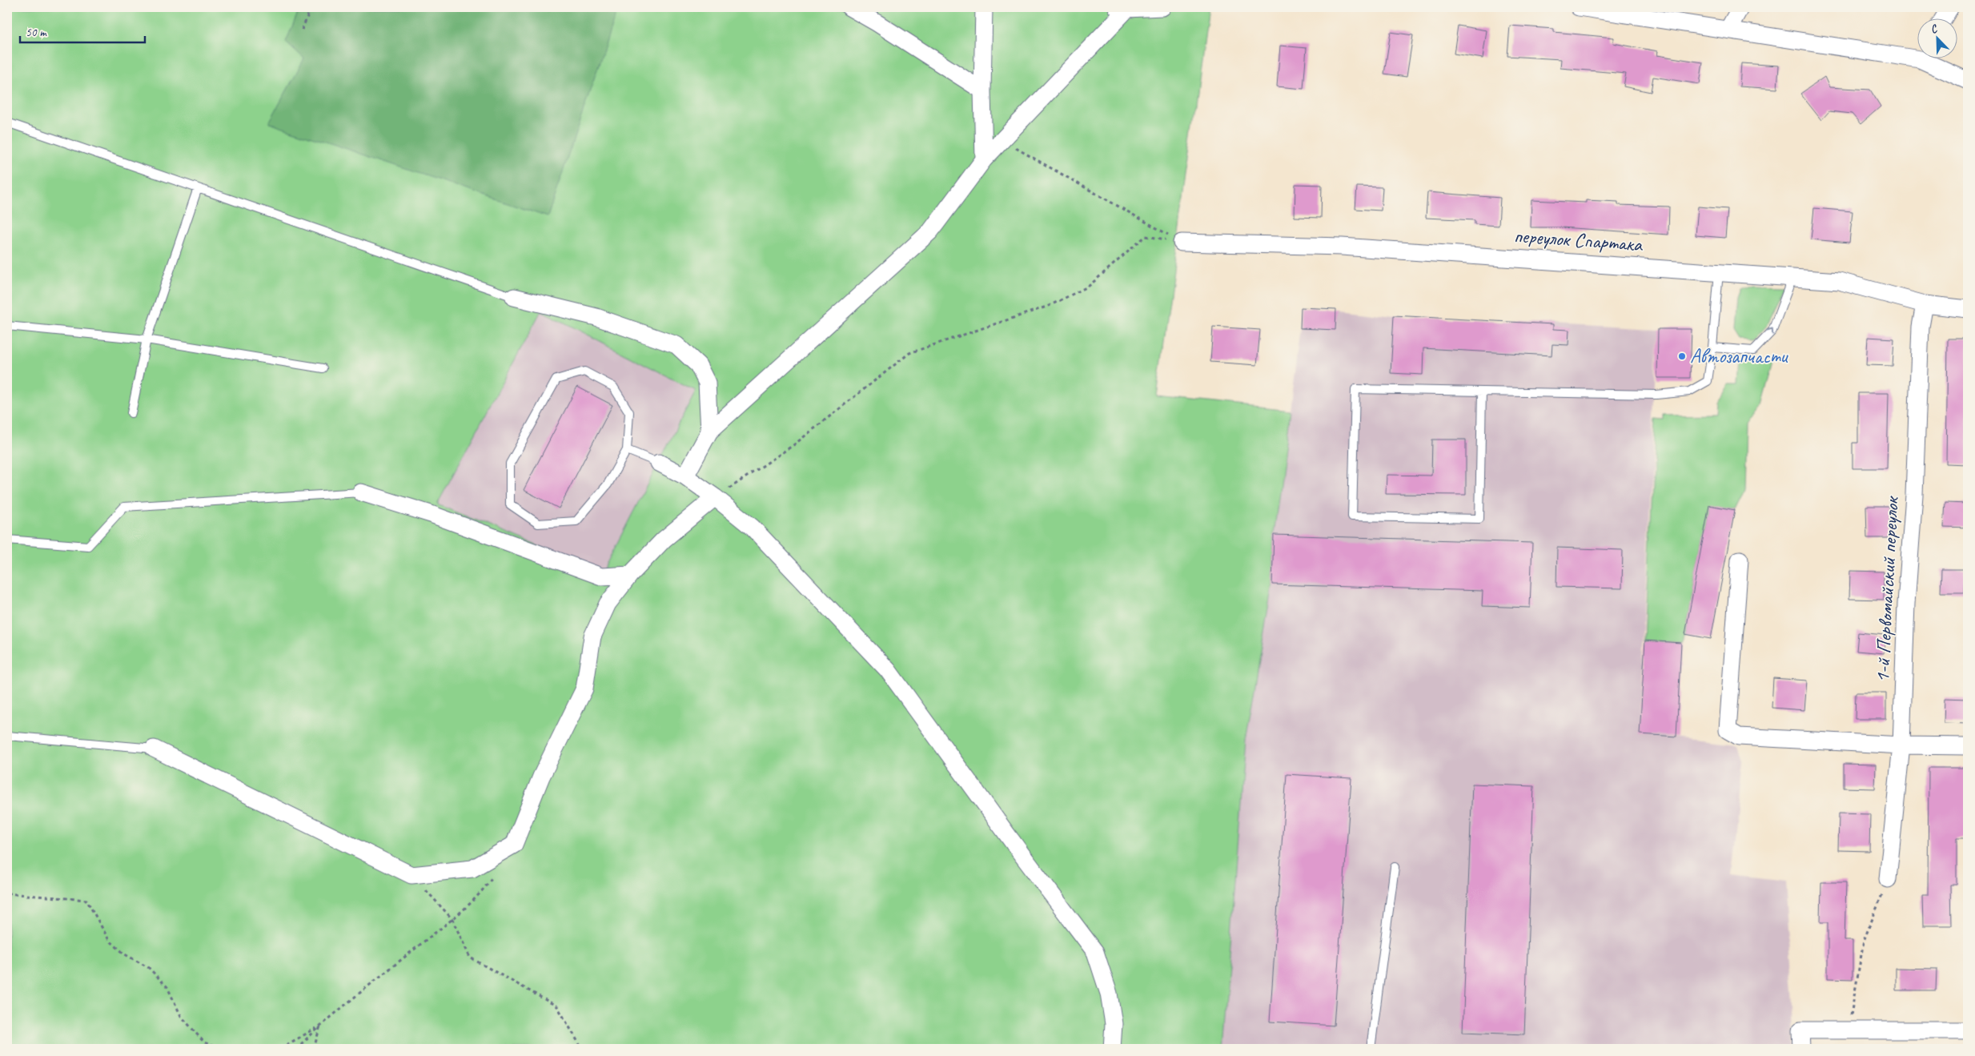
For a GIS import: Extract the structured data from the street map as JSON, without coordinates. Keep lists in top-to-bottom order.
{
  "streets": {
    "street": ["переулок Спартака", "1-й Первомайский переулок"]
  },
  "crossings": [
    ["переулок Спартака", "1-й Первомайский переулок"]
  ],
  "places": ["Автозапчасти"],
  "scale_bar": "50 m",
  "north": "top left"
}
